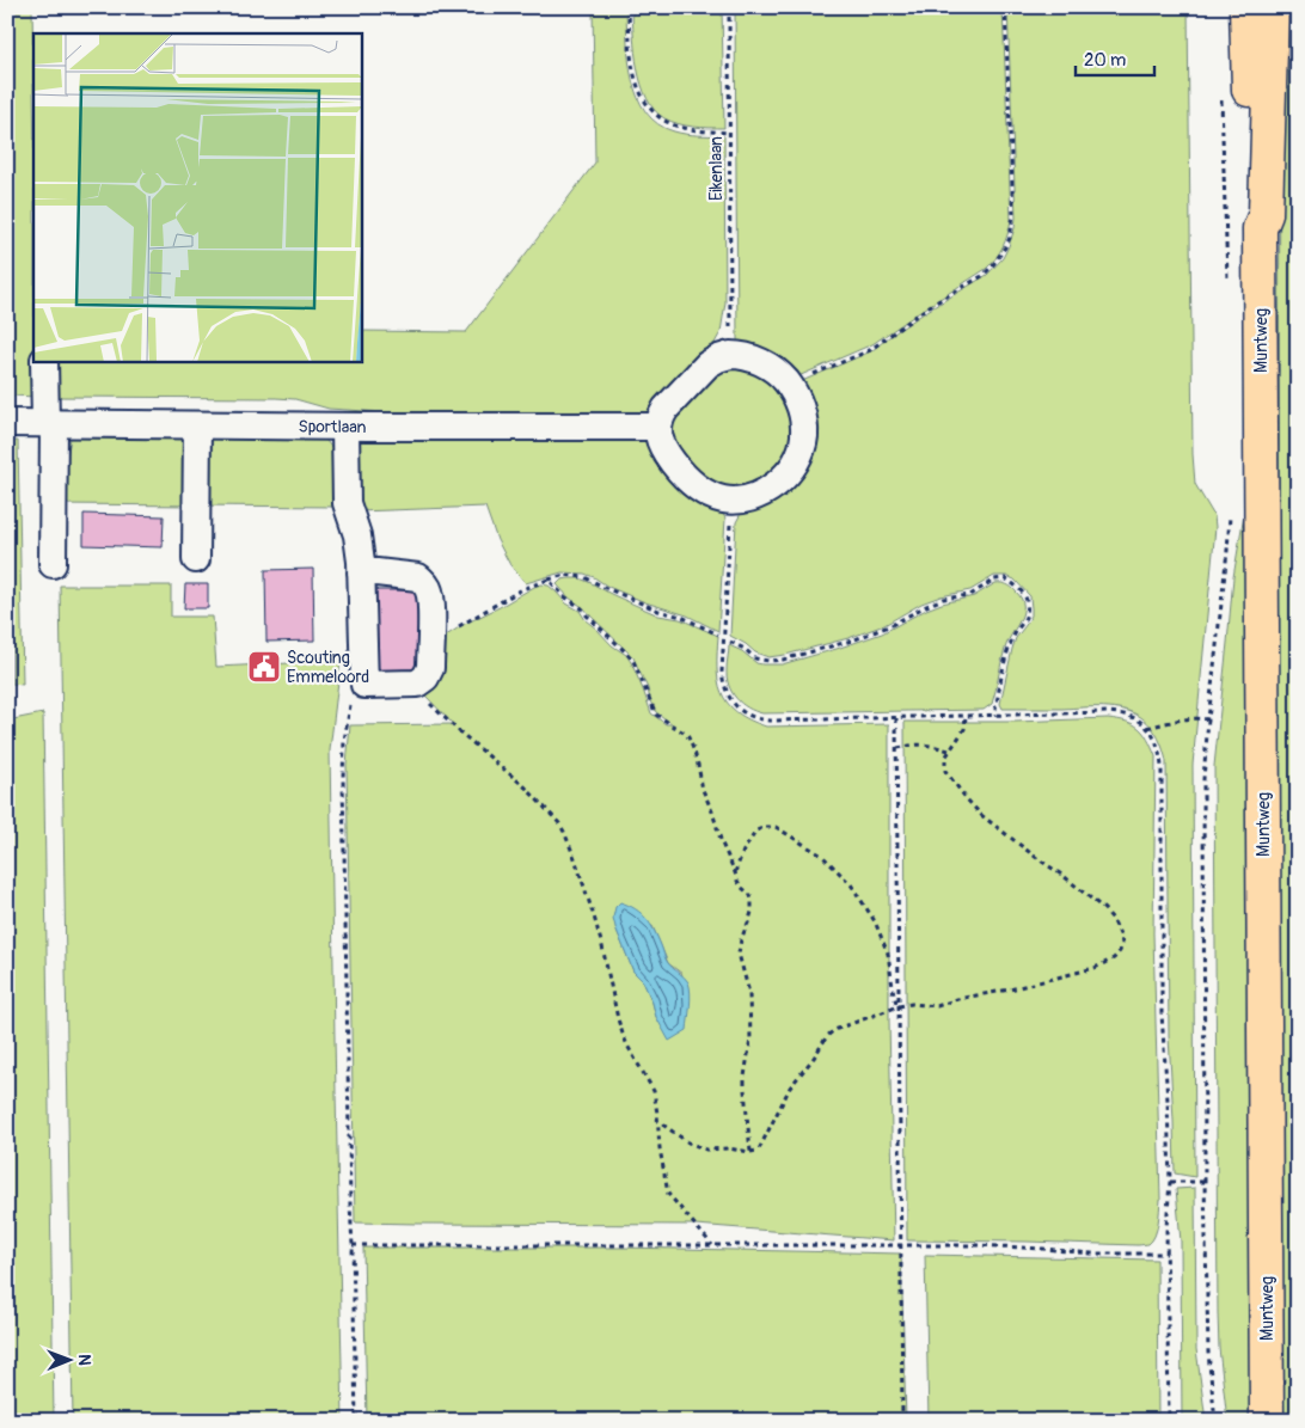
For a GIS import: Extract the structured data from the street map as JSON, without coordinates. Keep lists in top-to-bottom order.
{
  "streets": {
    "main road": ["Muntweg"],
    "street": ["Sportlaan"],
    "path": ["Eikenlaan"]
  },
  "places": {
    "public building": ["Scouting Emmeloord"]
  },
  "scale_bar": "20 m",
  "north": "right"
}
